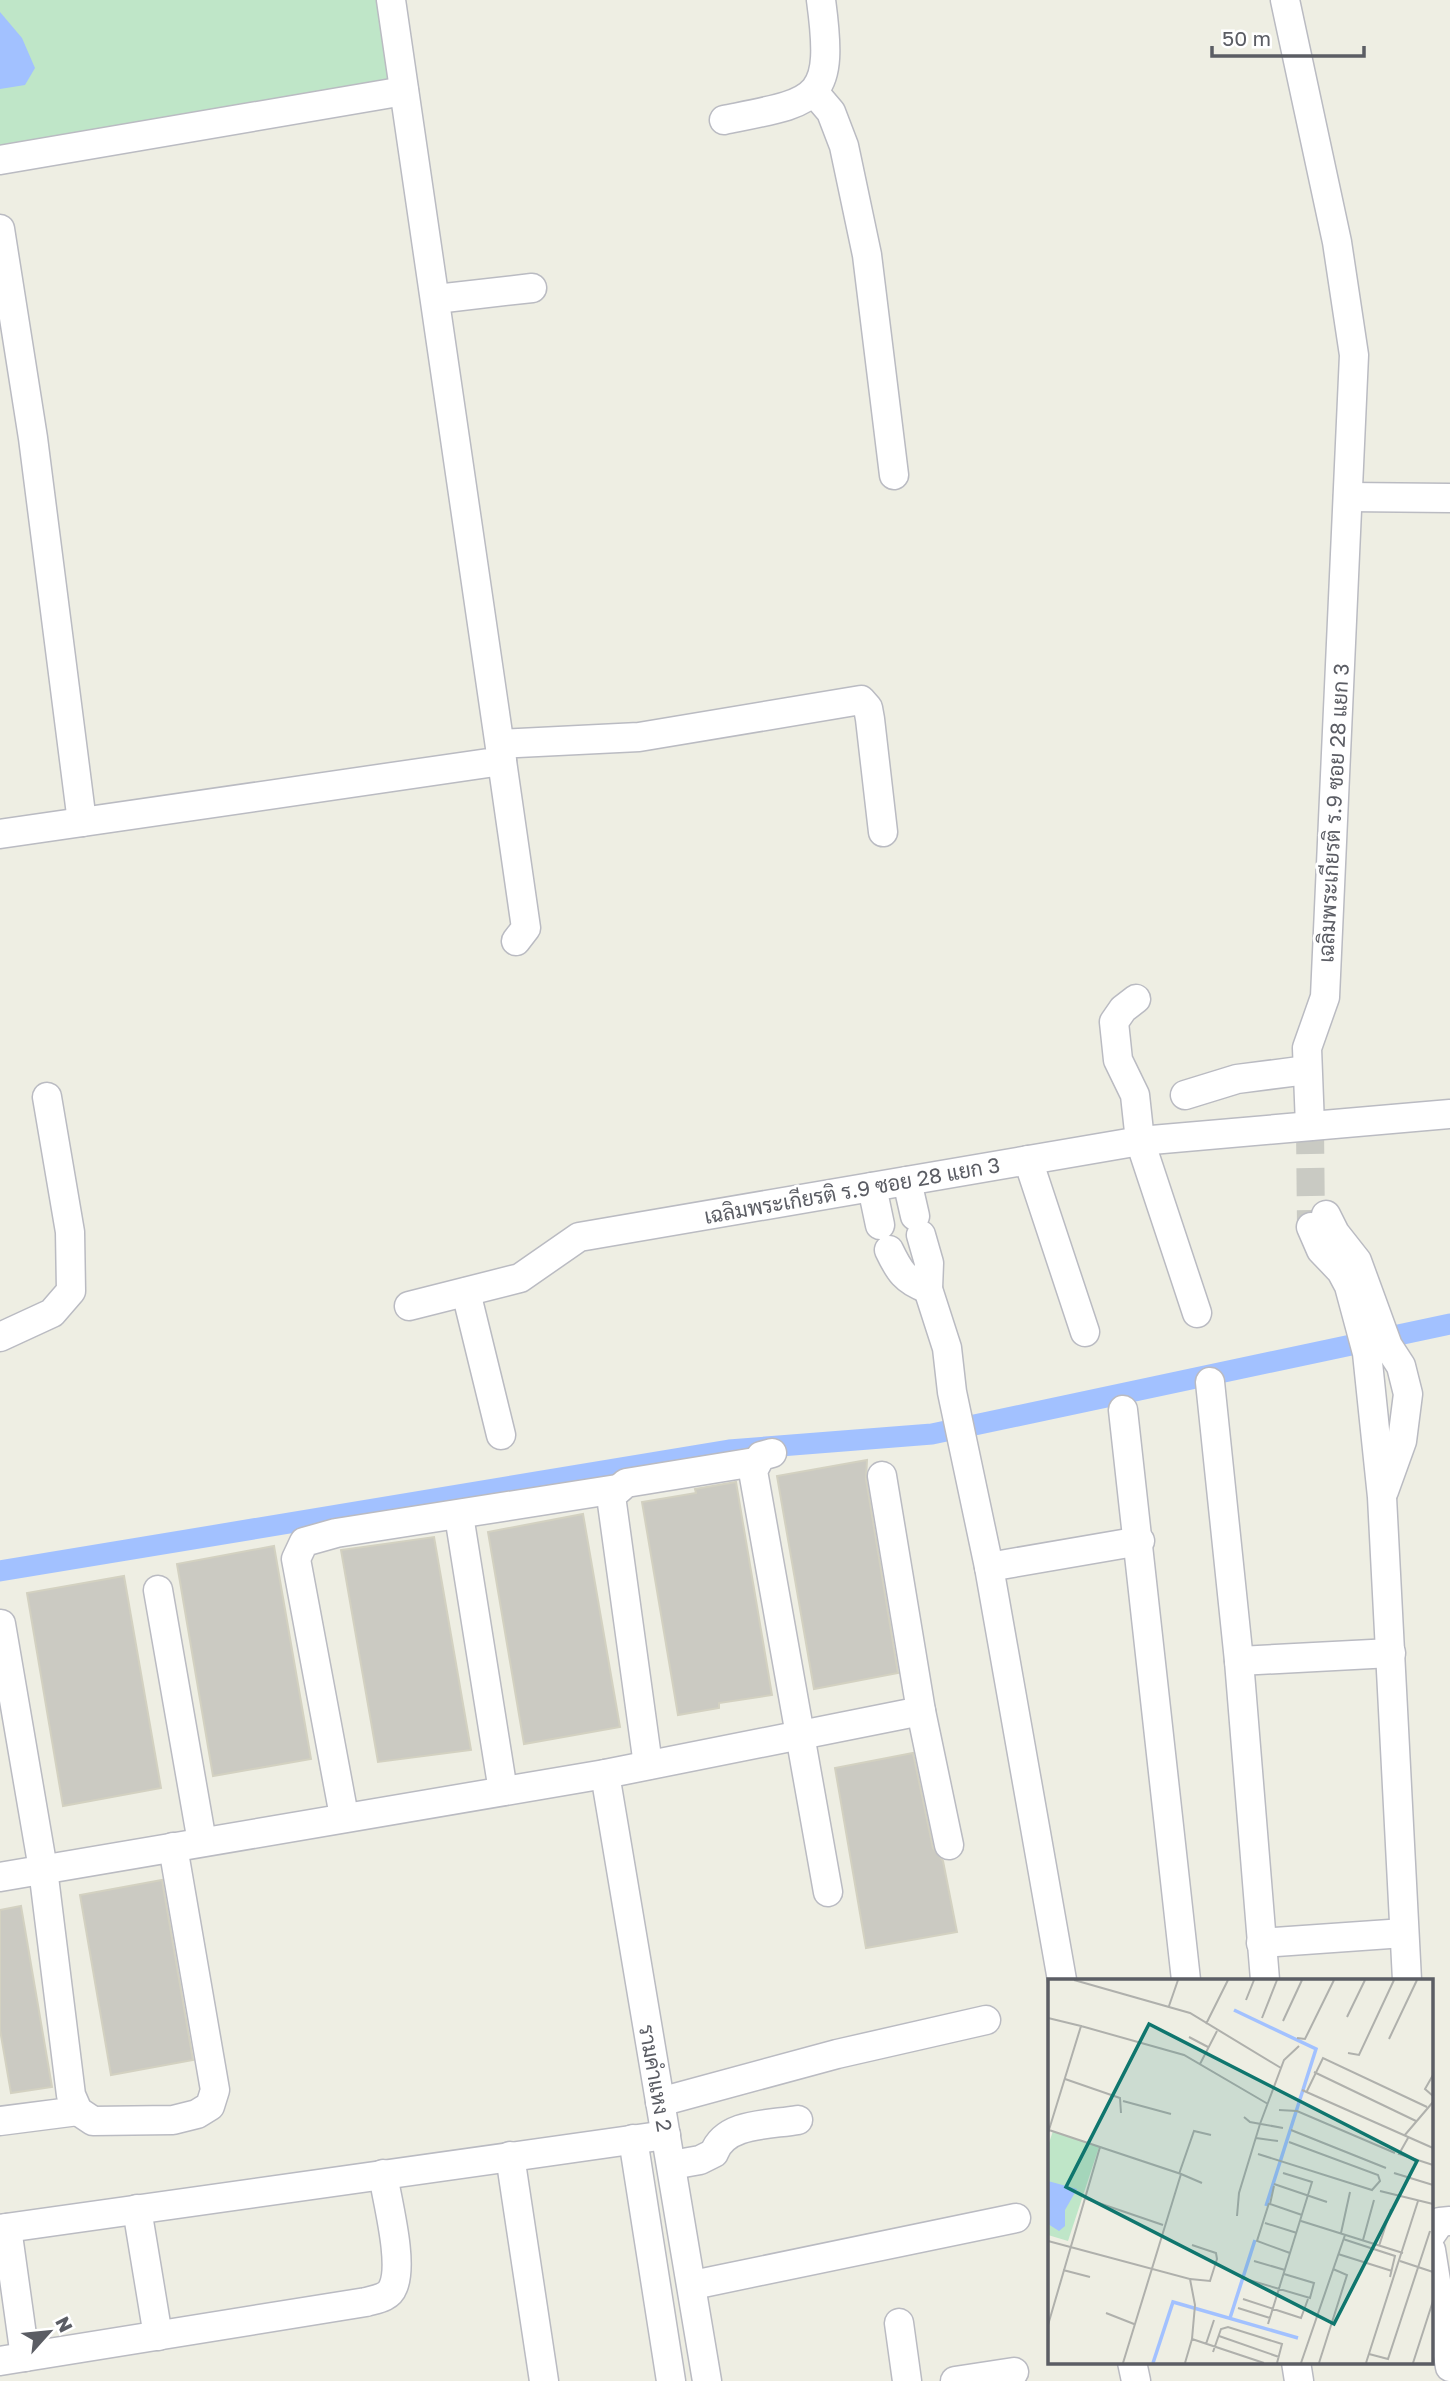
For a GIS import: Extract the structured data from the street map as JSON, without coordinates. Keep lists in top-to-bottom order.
{
  "streets": {
    "street": ["เฉลิมพระเกียรติ ร.9 ซอย 28 แยก 3", "รามคำแหง 2"]
  },
  "scale_bar": "50 m",
  "north": "top right"
}
